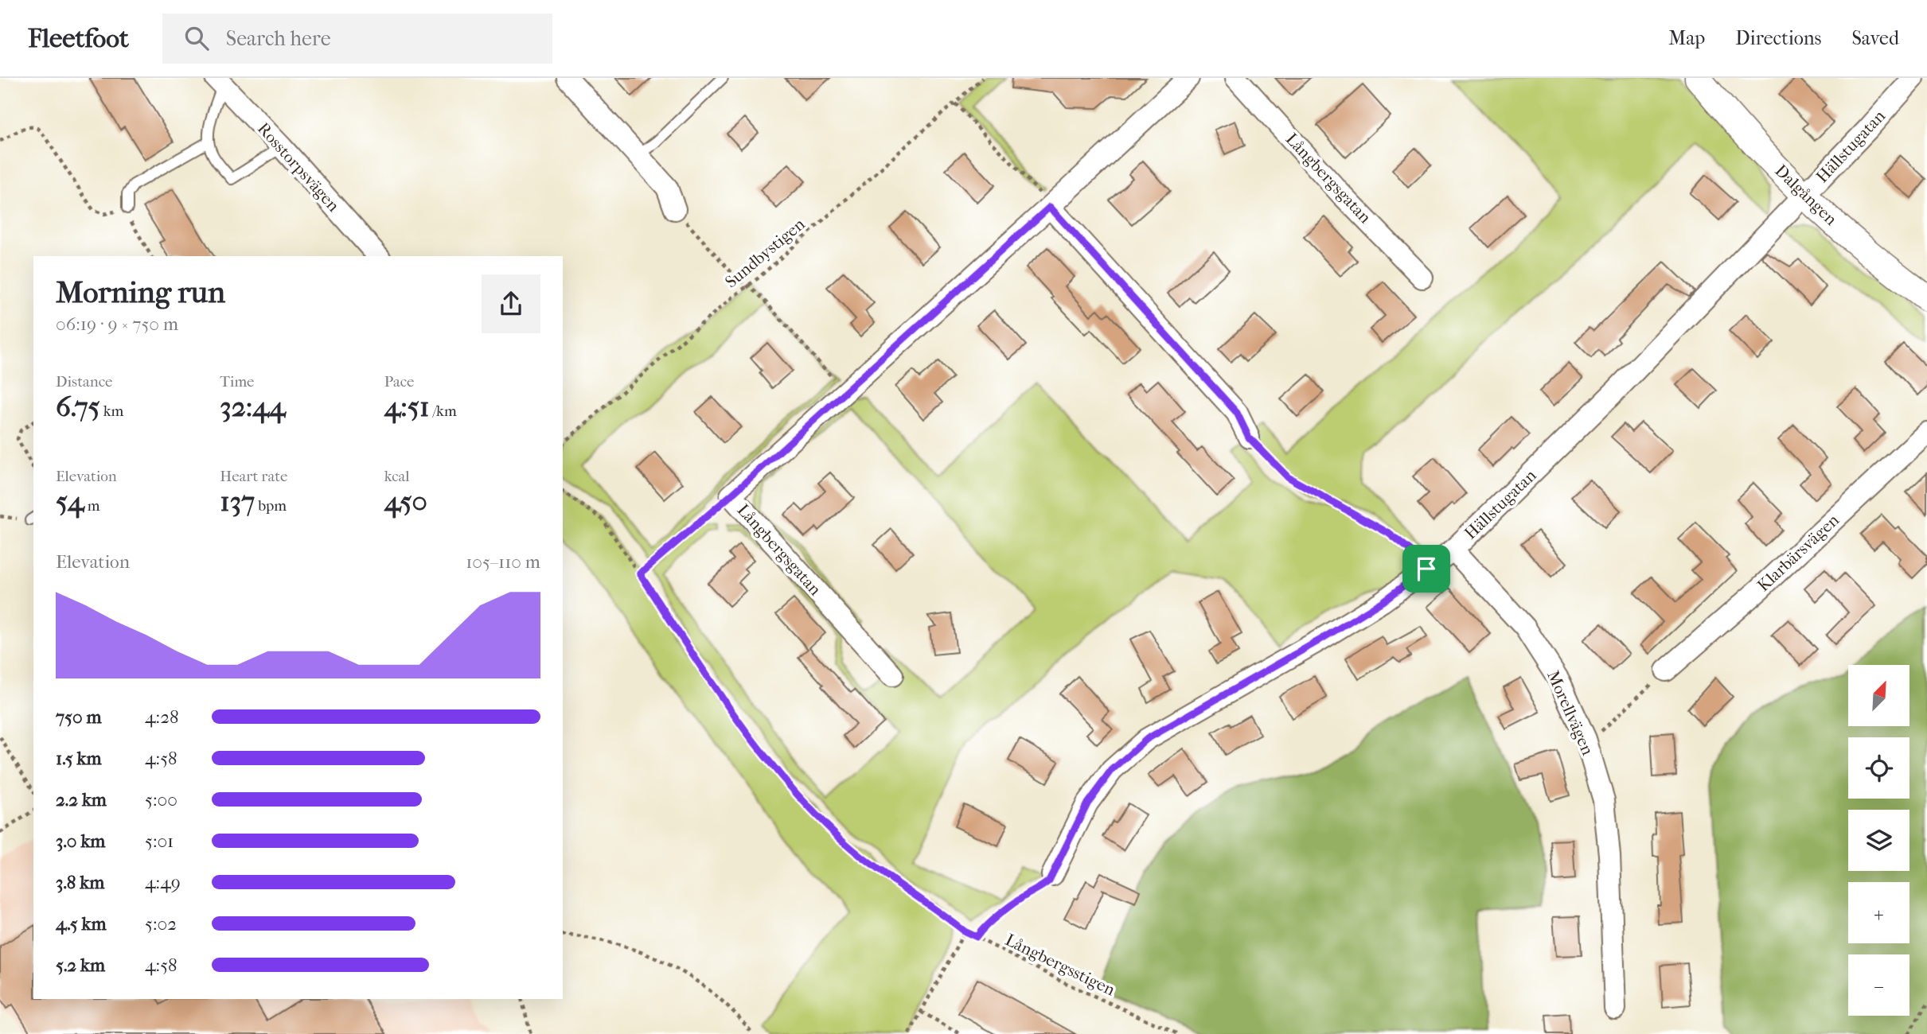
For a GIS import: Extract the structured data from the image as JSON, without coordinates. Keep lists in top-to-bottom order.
{
  "streets": {
    "street": [
      "Hällstugatan",
      "Rosstorpsvägen",
      "Långbergsgatan",
      "Dalgången",
      "Klarbärsvägen",
      "Morellvägen"
    ],
    "path": ["Sundbystigen", "Långbergsstigen"]
  },
  "crossings": [
    ["Hällstugatan", "Dalgången"],
    ["Hällstugatan", "Morellvägen"]
  ],
  "north": "top right",
  "page": {
    "header": "Fleetfoot",
    "search": "Search here",
    "nav": ["Map", "Directions", "Saved"],
    "heading": ["Morning run", "06:19 · 9 × 750 m"],
    "stats": [
      ["Distance", "6.75 km"],
      ["Time", "32:44"],
      ["Pace", "4:51 /km"],
      ["Elevation", "54 m"],
      ["Heart rate", "137 bpm"],
      ["kcal", "450"]
    ],
    "chart": ["Elevation", "105–110 m"],
    "map_buttons": ["+", "−"],
    "list": [
      {
        "name": "750 m",
        "note": "4:28"
      },
      {
        "name": "1.5 km",
        "note": "4:58"
      },
      {
        "name": "2.2 km",
        "note": "5:00"
      },
      {
        "name": "3.0 km",
        "note": "5:01"
      },
      {
        "name": "3.8 km",
        "note": "4:49"
      },
      {
        "name": "4.5 km",
        "note": "5:02"
      },
      {
        "name": "5.2 km",
        "note": "4:58"
      }
    ]
  }
}
